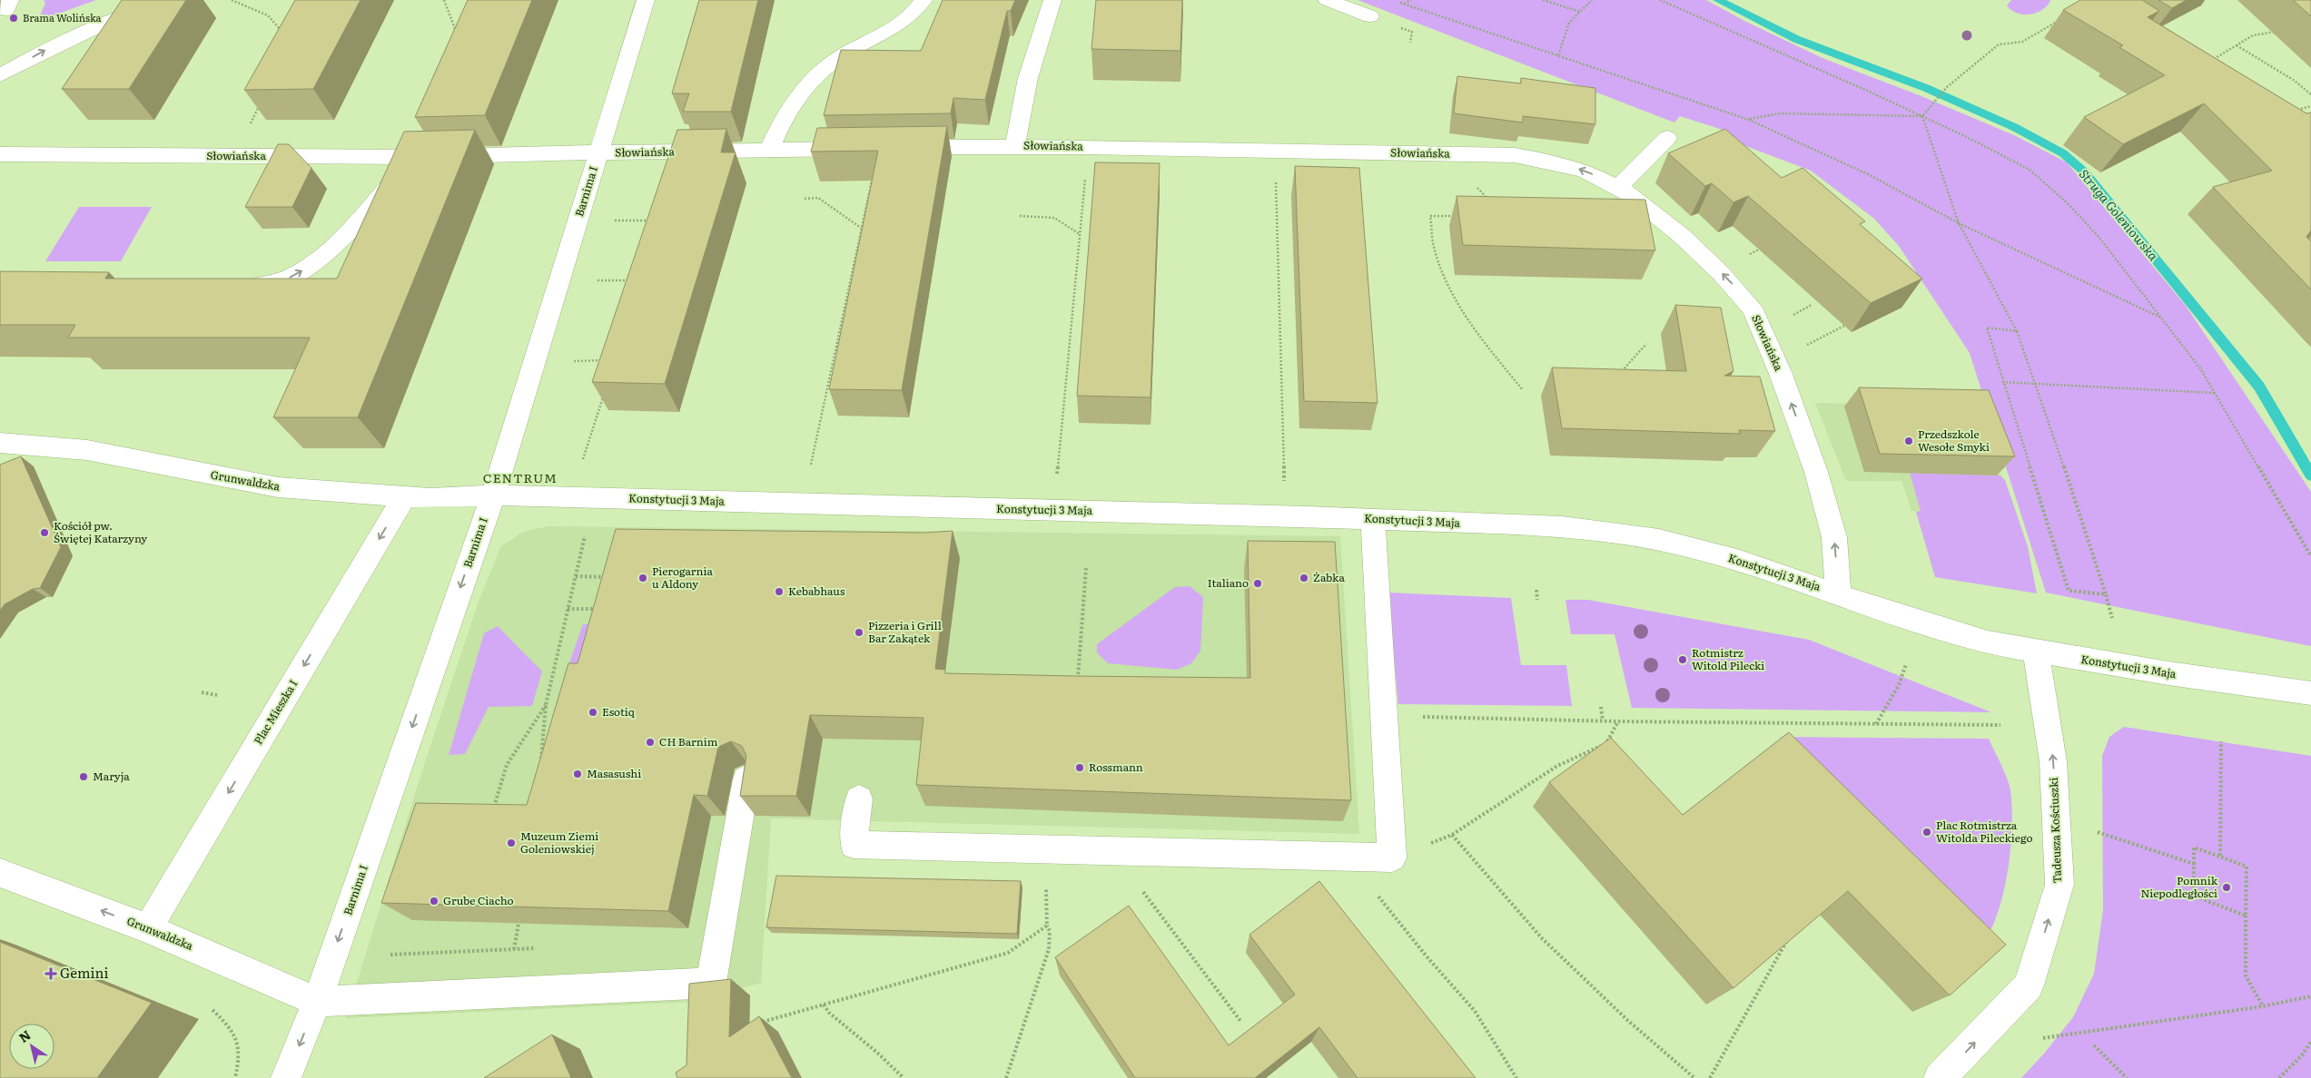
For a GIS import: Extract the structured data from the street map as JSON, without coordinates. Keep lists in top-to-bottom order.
{
  "streets": {
    "street": [
      "Słowiańska",
      "Barnima I",
      "Grunwaldzka",
      "Konstytucji 3 Maja",
      "Plac Mieszka I",
      "Tadeusza Kościuszki"
    ]
  },
  "crossings": [
    ["Słowiańska", "Barnima I"],
    ["Słowiańska", "Konstytucji 3 Maja"],
    ["Barnima I", "Grunwaldzka"],
    ["Barnima I", "Konstytucji 3 Maja"],
    ["Grunwaldzka", "Konstytucji 3 Maja"],
    ["Grunwaldzka", "Plac Mieszka I"],
    ["Konstytucji 3 Maja", "Tadeusza Kościuszki"]
  ],
  "one_way": [
    "Słowiańska",
    "Barnima I",
    "Plac Mieszka I",
    "Tadeusza Kościuszki"
  ],
  "districts": ["CENTRUM"],
  "water": ["Struga Goleniowska"],
  "places": {
    "other": [
      "Brama Wolińska",
      "Przedszkole Wesołe Smyki",
      "Kościół pw. Świętej Katarzyny",
      "Pierogarnia u Aldony",
      "Żabka",
      "Italiano",
      "Kebabhaus",
      "Pizzeria i Grill Bar Zakątek",
      "Rotmistrz Witold Pilecki",
      "Esotiq",
      "CH Barnim",
      "Rossmann",
      "Masasushi",
      "Maryja",
      "Plac Rotmistrza Witolda Pileckiego",
      "Muzeum Ziemi Goleniowskiej",
      "Pomnik Niepodległości",
      "Grube Ciacho"
    ],
    "health": ["Gemini"]
  },
  "north": "top left"
}
